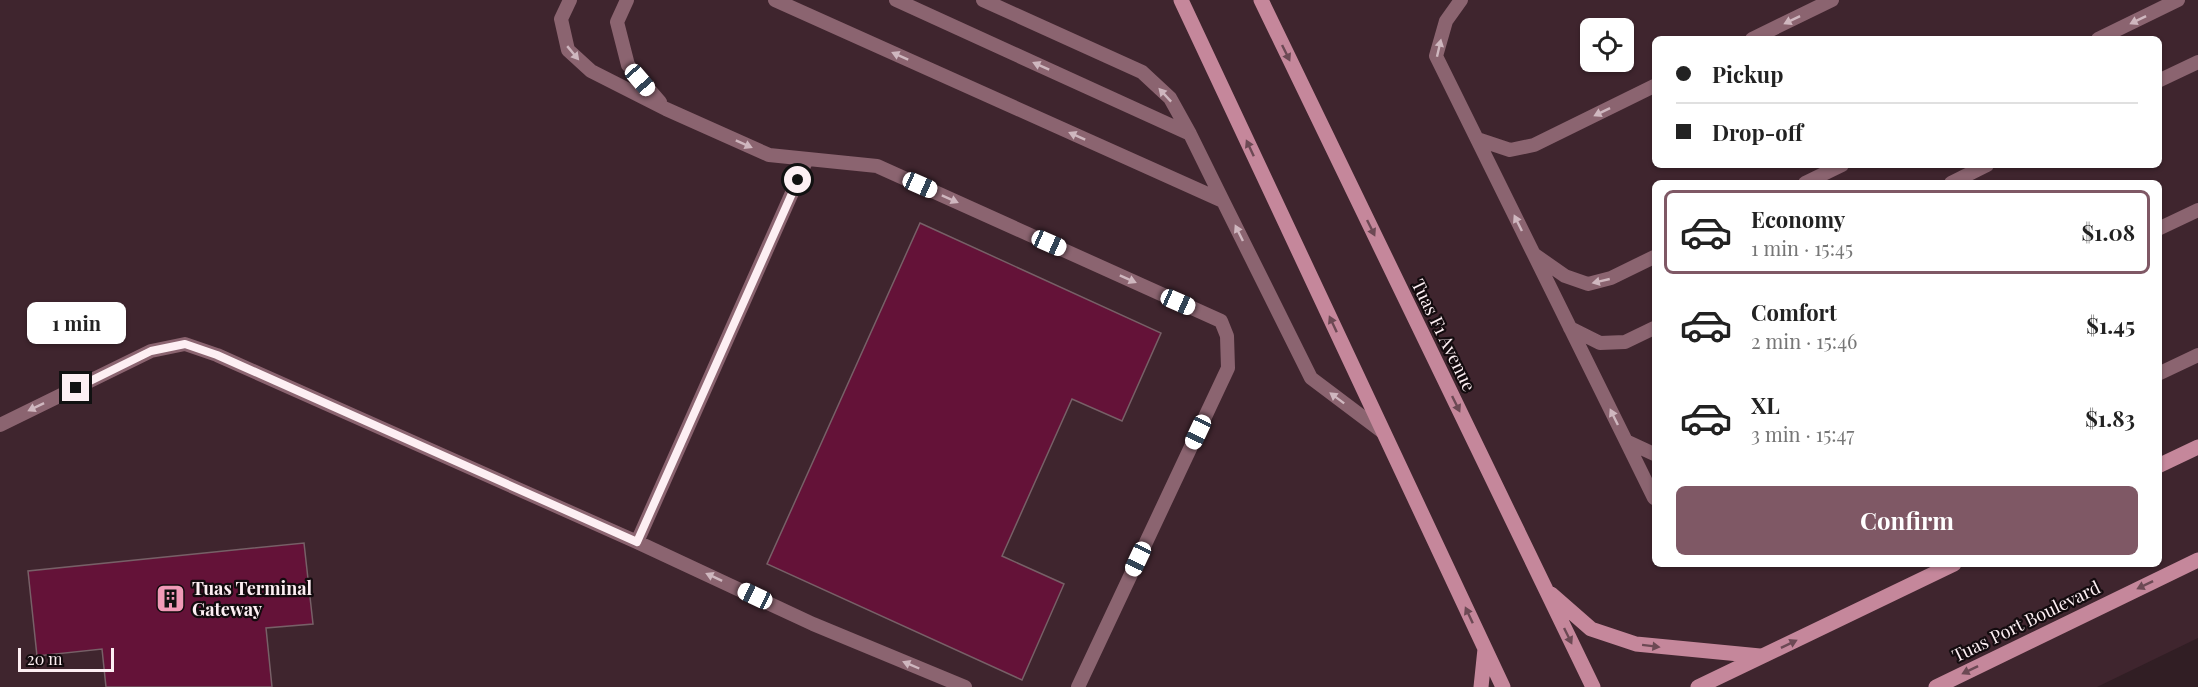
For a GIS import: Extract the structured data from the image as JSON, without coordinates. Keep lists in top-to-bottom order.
{
  "streets": {
    "street": ["Tuas F1 Avenue", "Tuas Port Boulevard"]
  },
  "one_way": ["Tuas Port Boulevard"],
  "places": {
    "building": ["Tuas Terminal Gateway"]
  },
  "scale_bar": "20 m",
  "page": {
    "banner": ["Pickup", "Drop-off"],
    "list": [
      {
        "name": "Economy",
        "note": "1 min · 15:45",
        "value": "$1.08"
      },
      {
        "name": "Comfort",
        "note": "2 min · 15:46",
        "value": "$1.45"
      },
      {
        "name": "XL",
        "note": "3 min · 15:47",
        "value": "$1.83"
      }
    ],
    "bubble": "1 min",
    "buttons": "Confirm",
    "scale": "20 m"
  }
}
